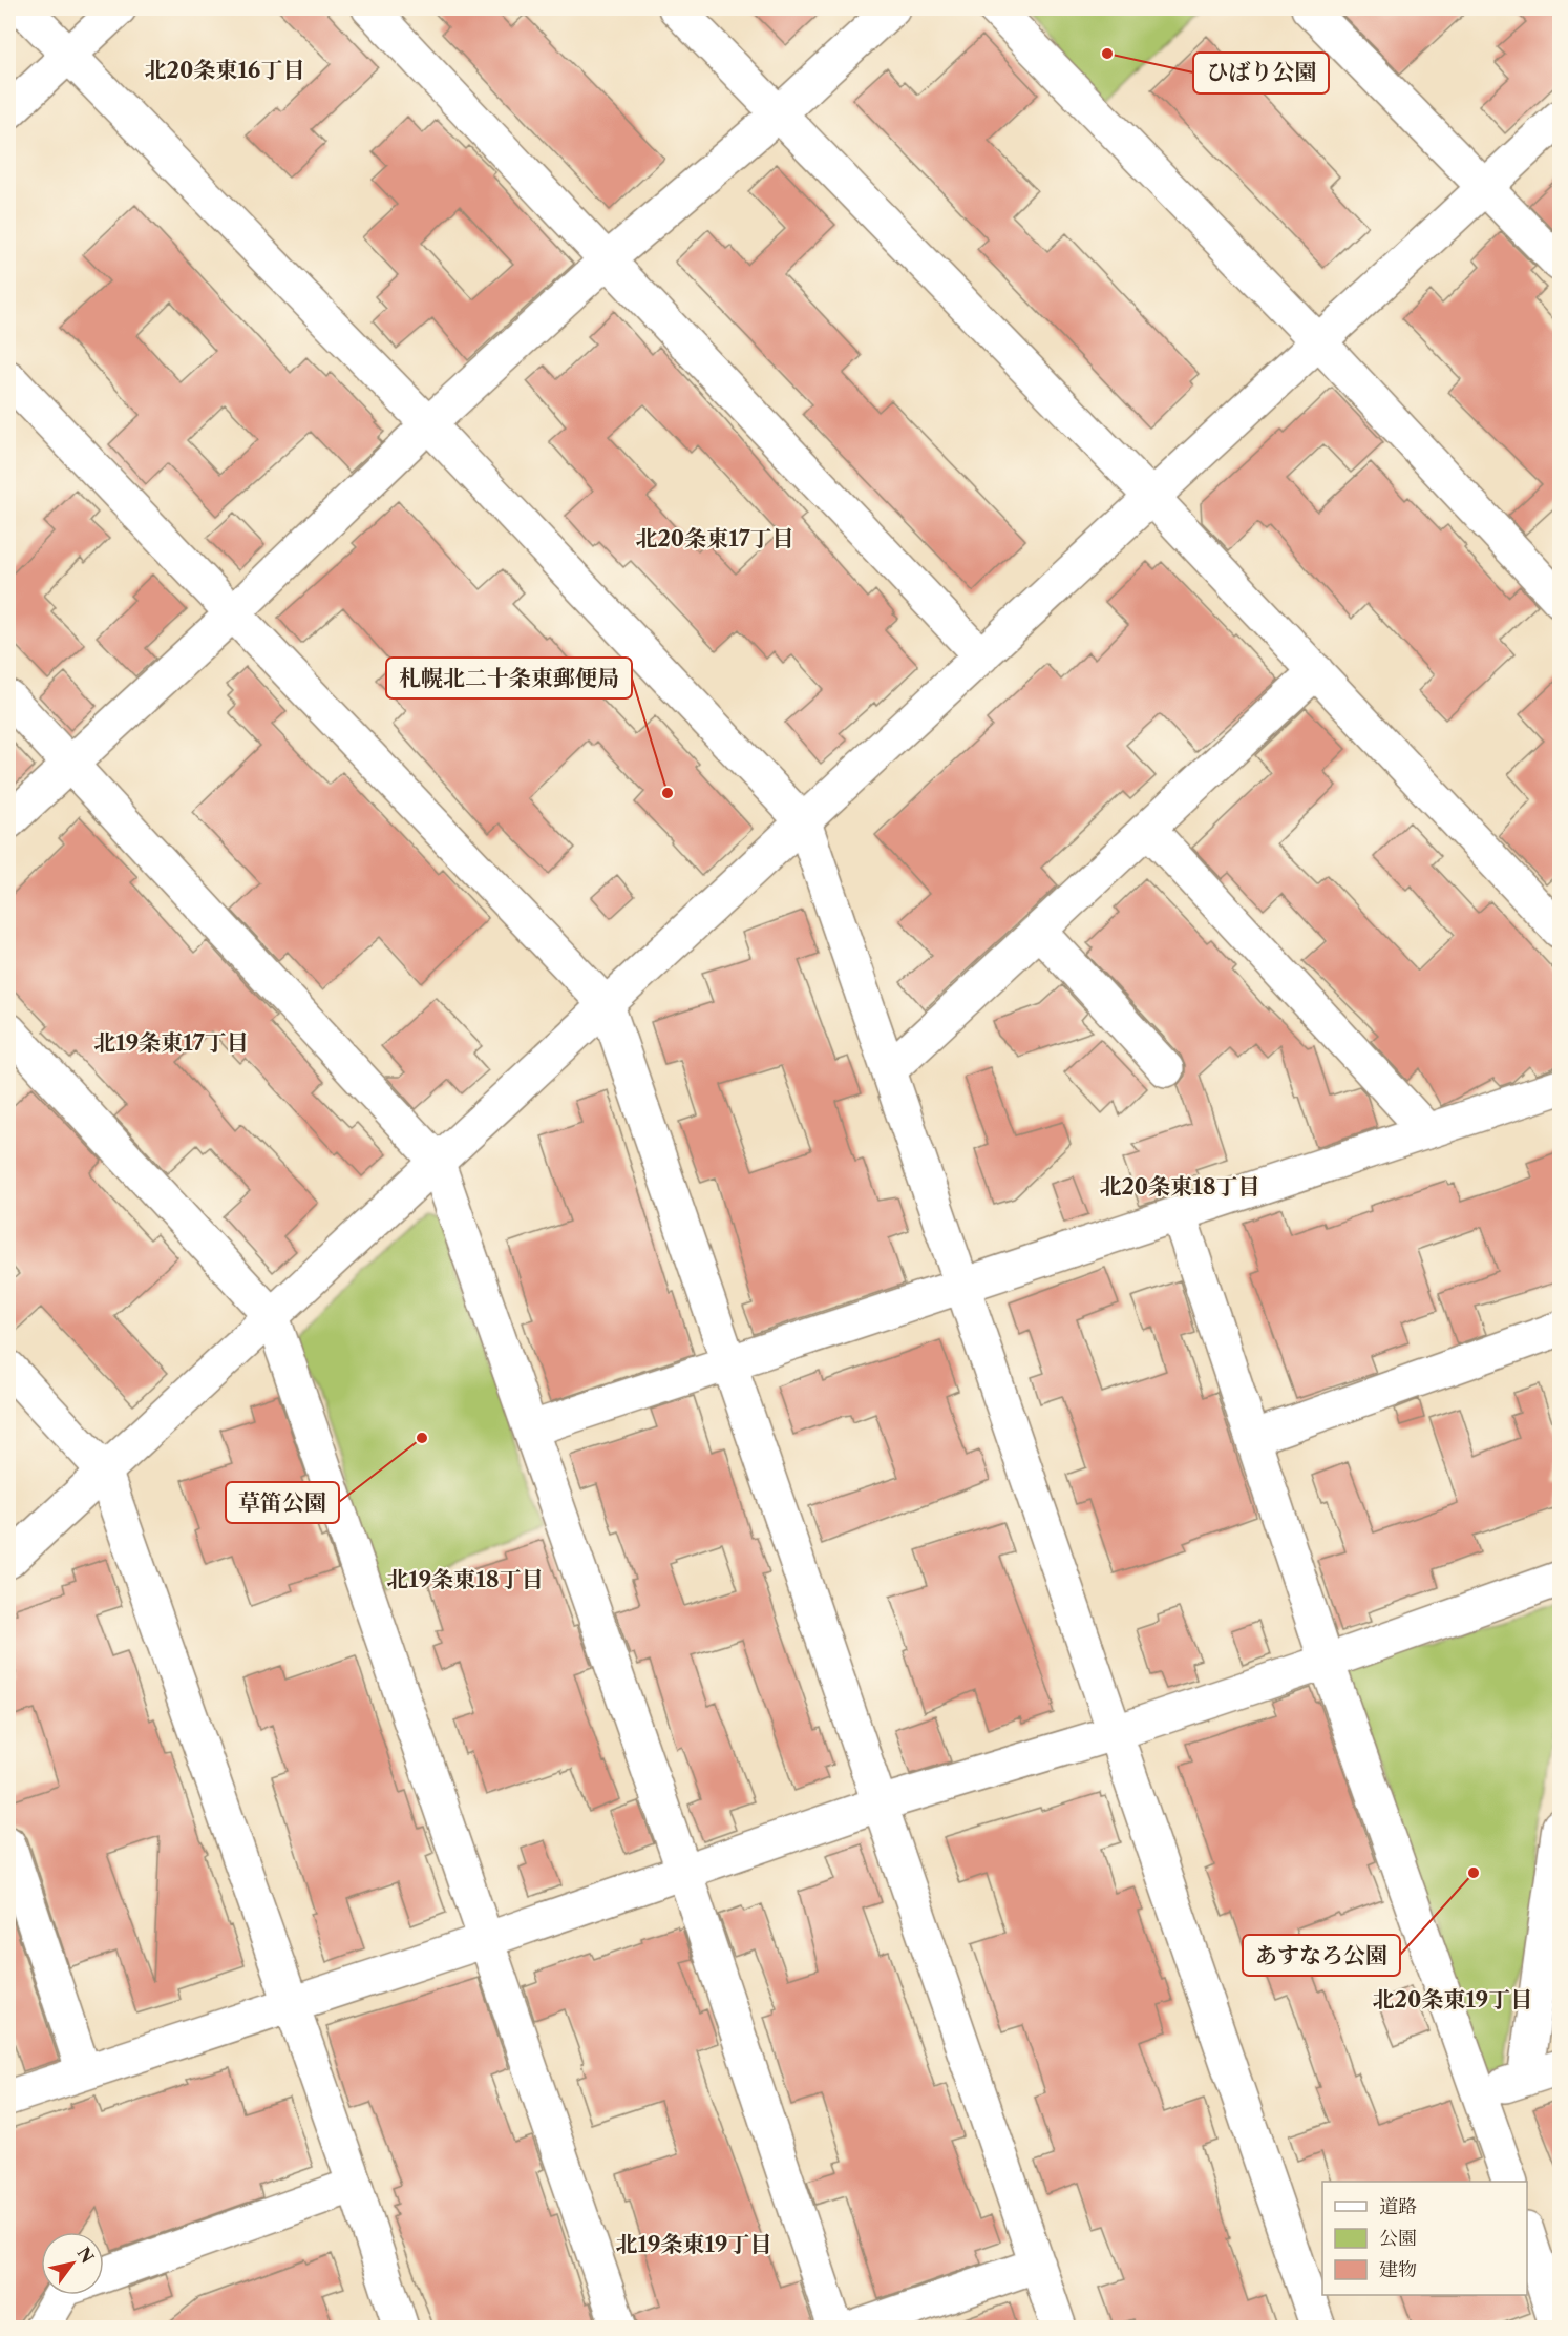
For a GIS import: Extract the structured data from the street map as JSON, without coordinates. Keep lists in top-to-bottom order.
{
  "districts": [
    "北20条東16丁目",
    "北20条東17丁目",
    "北19条東17丁目",
    "北20条東18丁目",
    "北19条東18丁目",
    "北20条東19丁目",
    "北19条東19丁目"
  ],
  "places": [
    "ひばり公園",
    "札幌北二十条東郵便局",
    "草笛公園",
    "あすなろ公園"
  ],
  "legend": ["道路", "公園", "建物"],
  "north": "top right"
}
